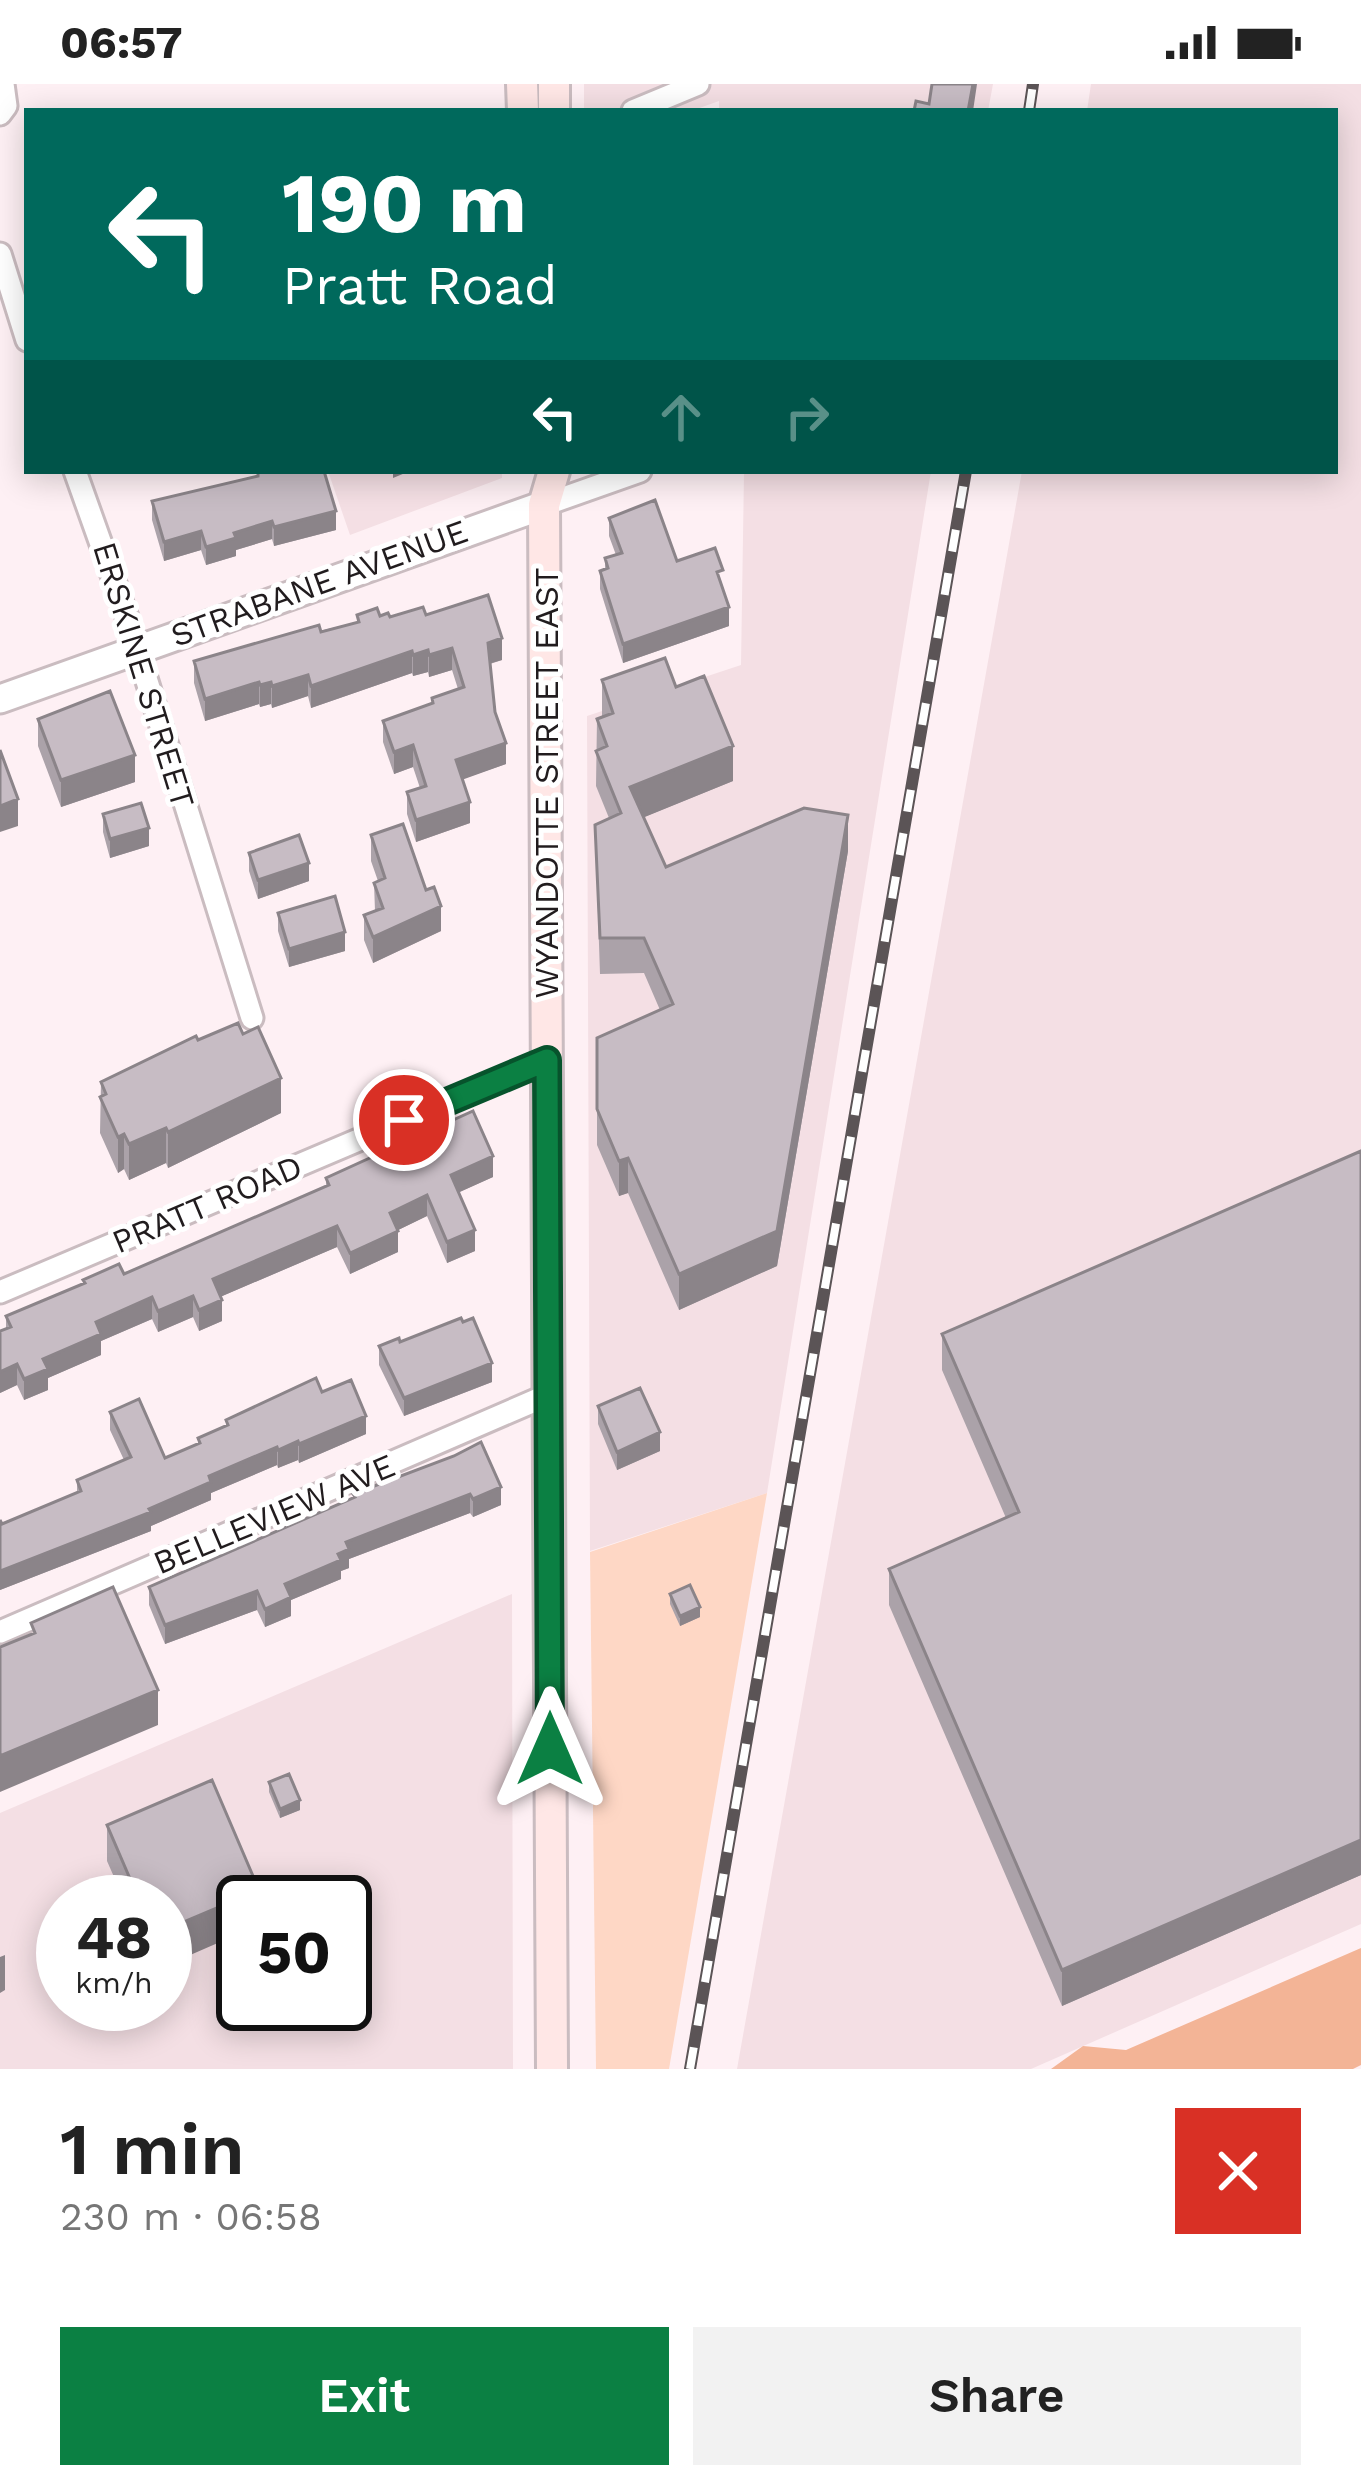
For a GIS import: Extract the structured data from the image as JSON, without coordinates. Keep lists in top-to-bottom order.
{
  "streets": {
    "main road": ["WYANDOTTE STREET EAST"],
    "street": [
      "STRABANE AVENUE",
      "ERSKINE STREET",
      "PRATT ROAD",
      "BELLEVIEW AVE"
    ]
  },
  "crossings": [
    ["STRABANE AVENUE", "ERSKINE STREET"],
    ["STRABANE AVENUE", "WYANDOTTE STREET EAST"],
    ["WYANDOTTE STREET EAST", "PRATT ROAD"],
    ["WYANDOTTE STREET EAST", "BELLEVIEW AVE"]
  ],
  "page": {
    "status": "06:57",
    "turn": ["190 m", "Pratt Road"],
    "speed": "48 km/h",
    "limit": "50",
    "heading": ["1 min", "230 m · 06:58"],
    "buttons": ["Exit", "Share"]
  }
}
